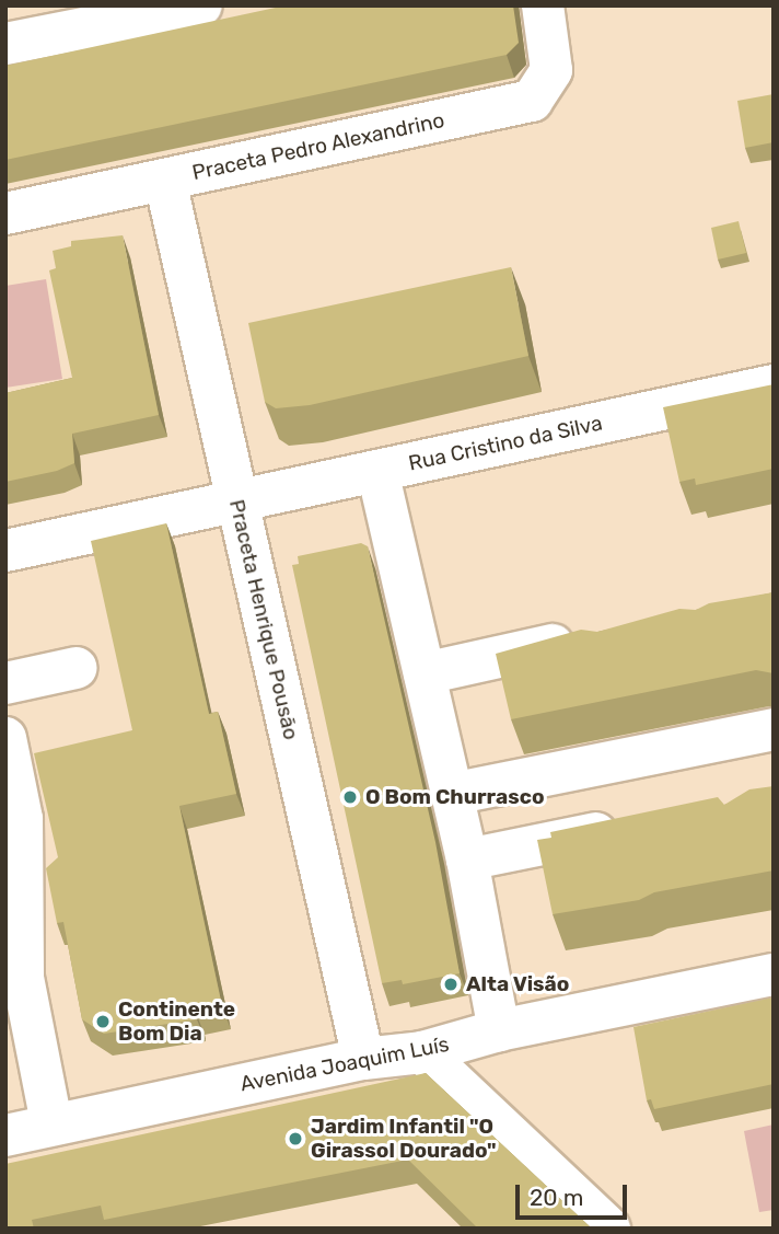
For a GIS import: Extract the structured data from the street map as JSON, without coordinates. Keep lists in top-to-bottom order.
{
  "streets": {
    "street": [
      "Praceta Pedro Alexandrino",
      "Rua Cristino da Silva",
      "Praceta Henrique Pousão",
      "Avenida Joaquim Luís"
    ]
  },
  "crossings": [
    ["Praceta Pedro Alexandrino", "Praceta Henrique Pousão"],
    ["Rua Cristino da Silva", "Praceta Henrique Pousão"],
    ["Praceta Henrique Pousão", "Avenida Joaquim Luís"]
  ],
  "places": [
    "O Bom Churrasco",
    "Alta Visão",
    "Continente Bom Dia",
    "Jardim Infantil \"O Girassol Dourado\""
  ],
  "scale_bar": "20 m"
}
